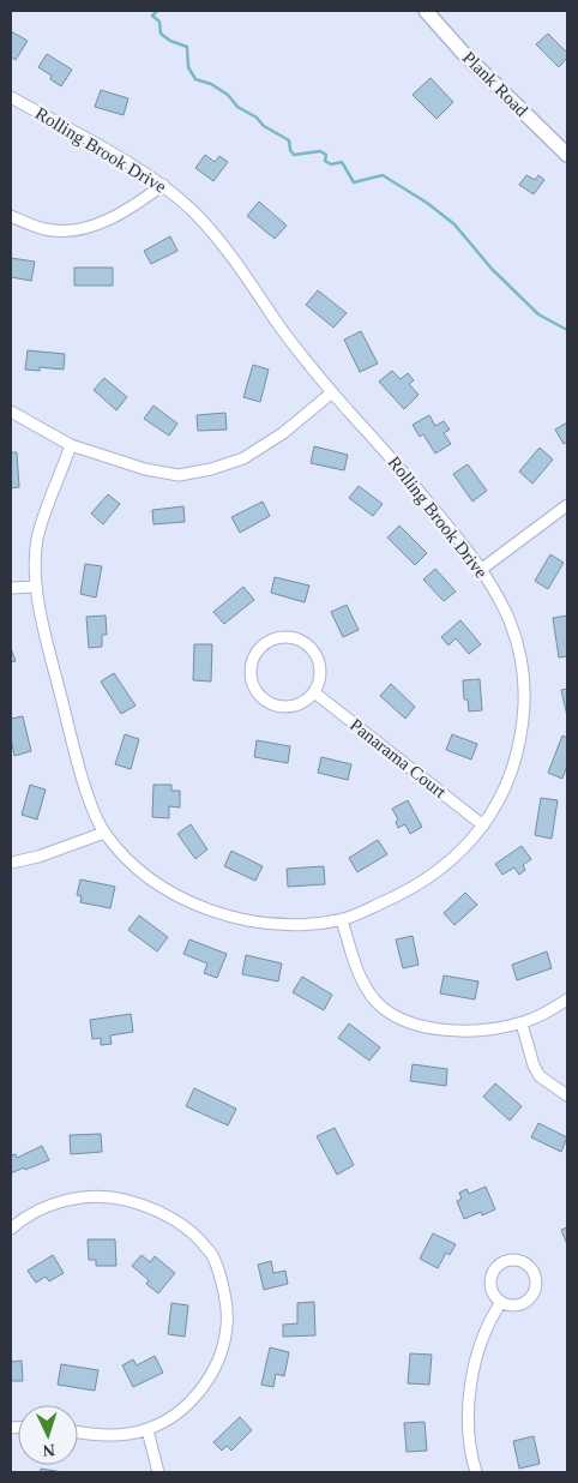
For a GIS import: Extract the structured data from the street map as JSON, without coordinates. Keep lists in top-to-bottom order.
{
  "streets": {
    "street": ["Plank Road", "Rolling Brook Drive", "Panarama Court"]
  },
  "crossings": [
    ["Rolling Brook Drive", "Panarama Court"]
  ],
  "north": "bottom"
}
